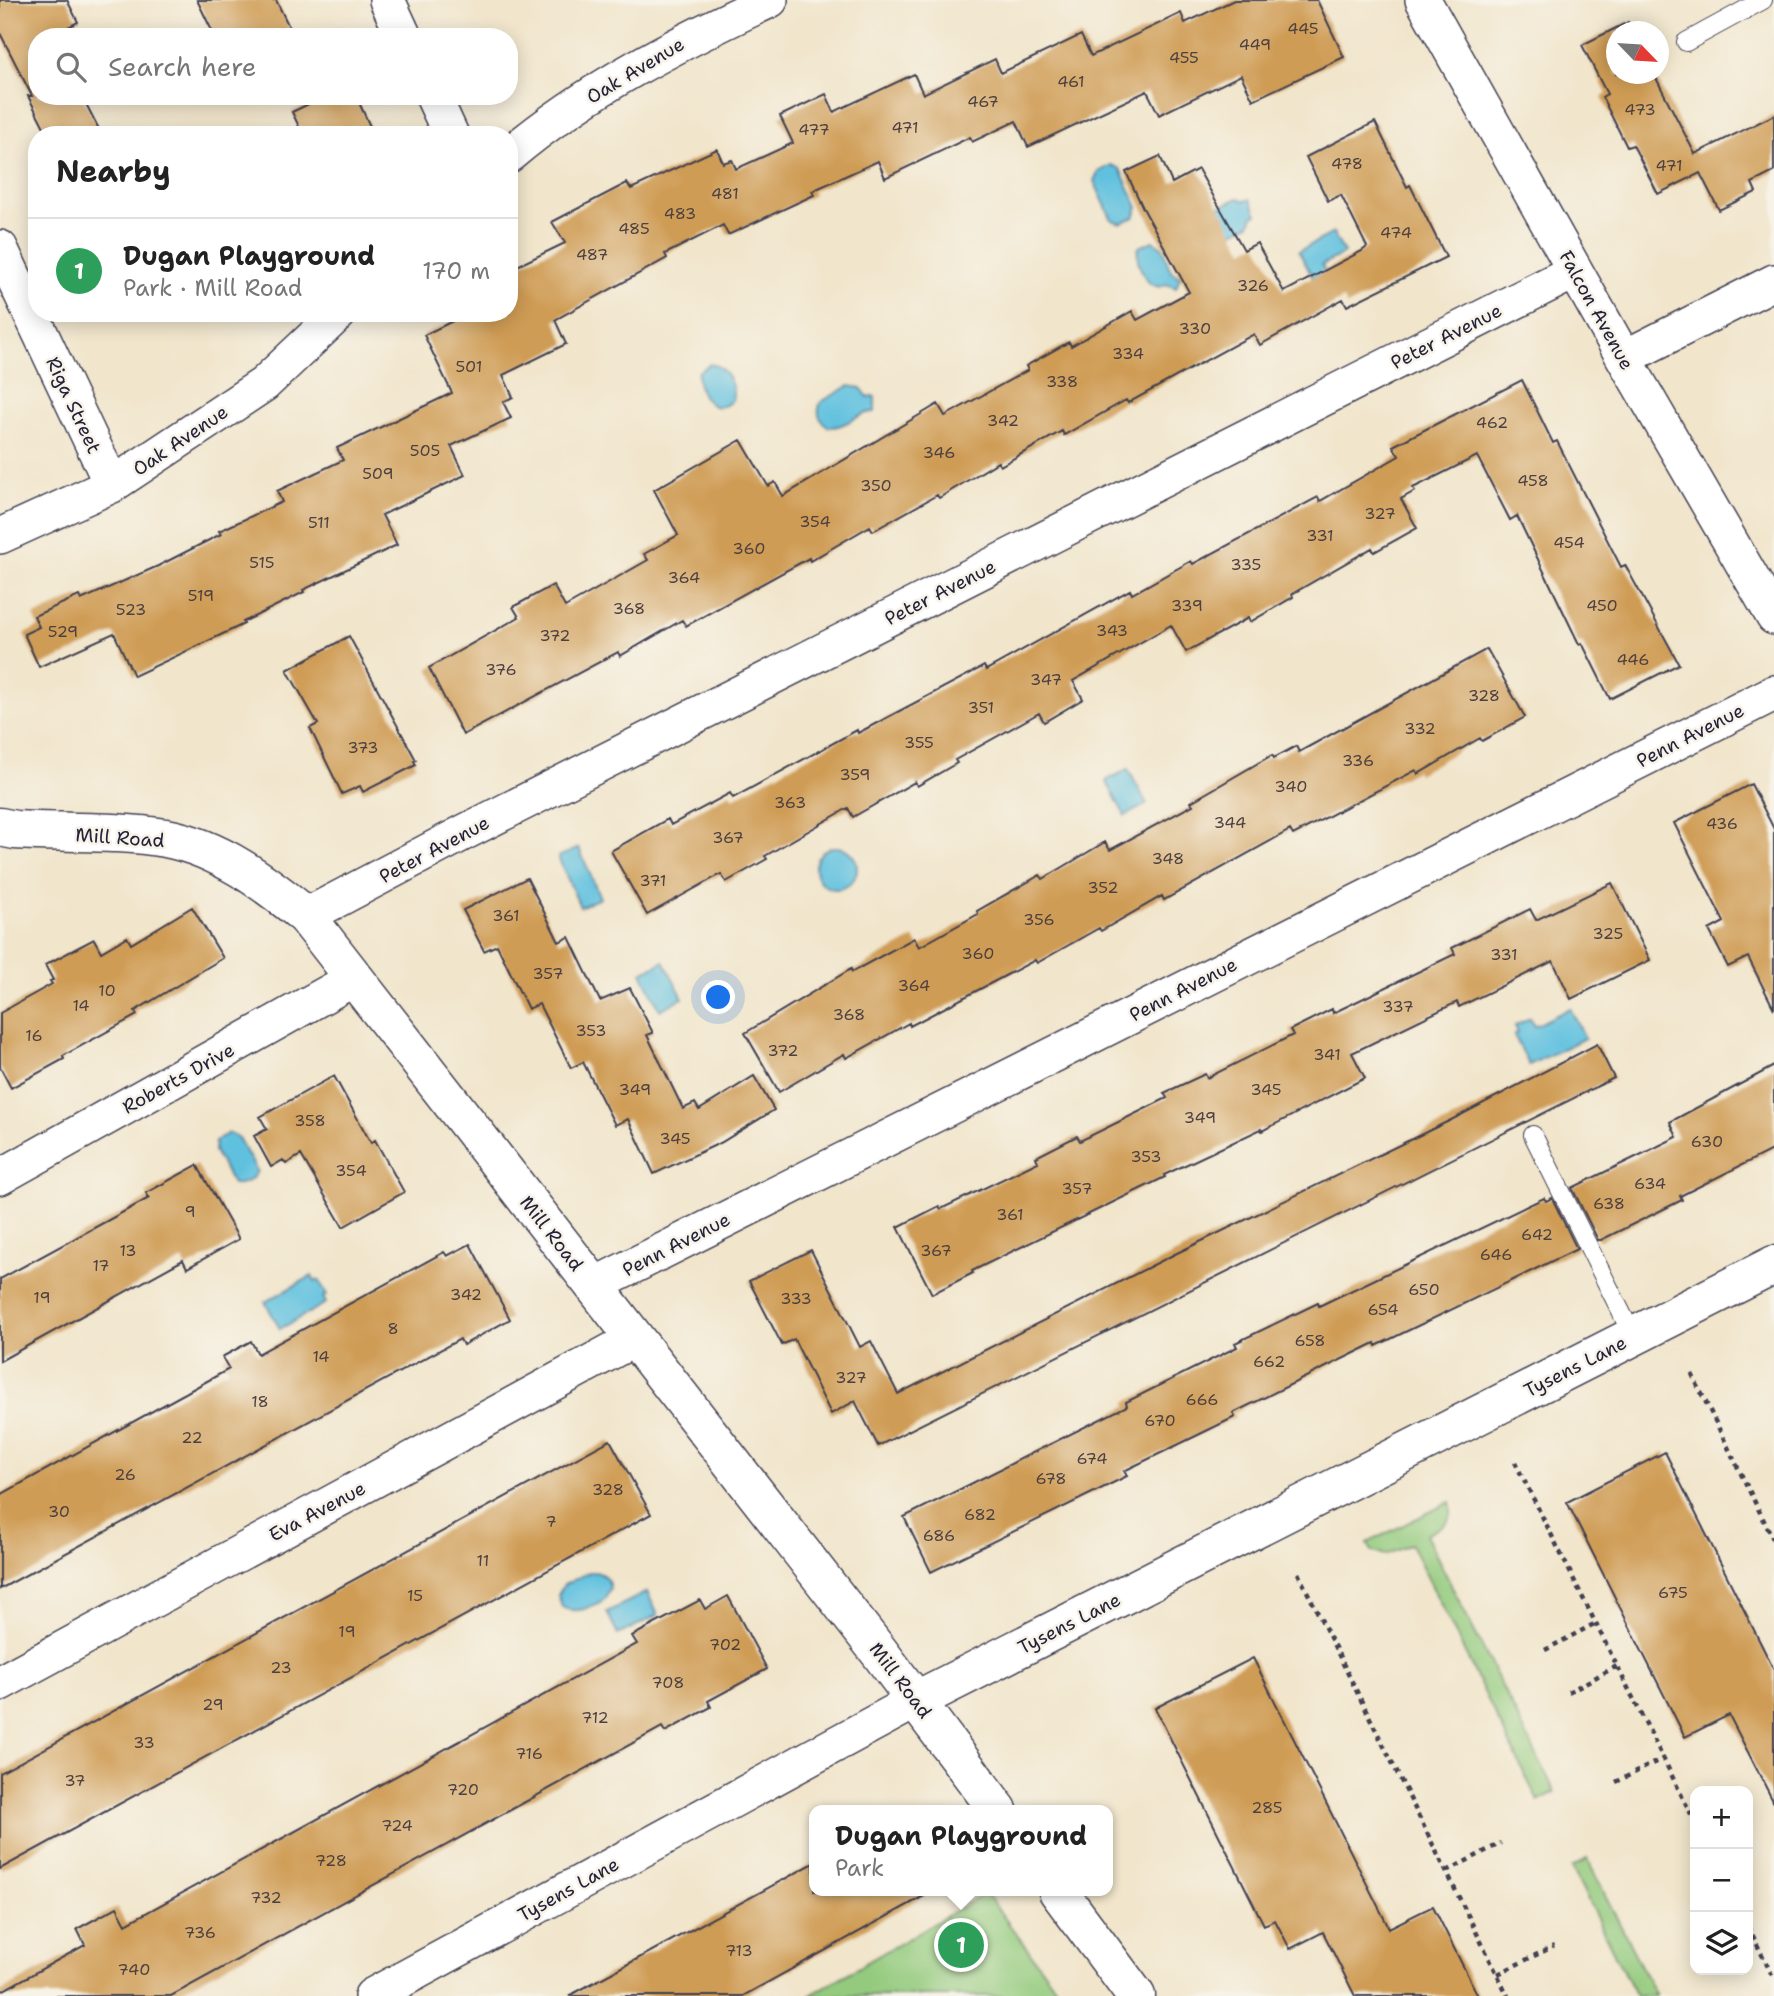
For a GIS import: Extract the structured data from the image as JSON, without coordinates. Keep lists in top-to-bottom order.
{
  "streets": {
    "street": [
      "Oak Avenue",
      "Falcon Avenue",
      "Peter Avenue",
      "Riga Street",
      "Penn Avenue",
      "Mill Road",
      "Roberts Drive",
      "Tysens Lane",
      "Eva Avenue"
    ]
  },
  "crossings": [
    ["Oak Avenue", "Riga Street"],
    ["Falcon Avenue", "Peter Avenue"],
    ["Peter Avenue", "Mill Road"],
    ["Penn Avenue", "Mill Road"],
    ["Mill Road", "Roberts Drive"],
    ["Mill Road", "Tysens Lane"],
    ["Mill Road", "Eva Avenue"]
  ],
  "house_numbers": [
    "445",
    "449",
    "455",
    "461",
    "467",
    "473",
    "471",
    "477",
    "478",
    "471",
    "481",
    "483",
    "485",
    "474",
    "487",
    "326",
    "330",
    "334",
    "501",
    "338",
    "342",
    "462",
    "505",
    "346",
    "509",
    "458",
    "350",
    "327",
    "354",
    "511",
    "331",
    "454",
    "360",
    "515",
    "335",
    "364",
    "519",
    "339",
    "450",
    "368",
    "523",
    "343",
    "529",
    "372",
    "446",
    "376",
    "347",
    "328",
    "351",
    "332",
    "355",
    "373",
    "336",
    "359",
    "340",
    "363",
    "344",
    "436",
    "367",
    "348",
    "371",
    "352",
    "361",
    "356",
    "325",
    "360",
    "331",
    "357",
    "364",
    "10",
    "14",
    "337",
    "368",
    "353",
    "16",
    "372",
    "341",
    "349",
    "345",
    "349",
    "358",
    "345",
    "630",
    "353",
    "354",
    "634",
    "357",
    "638",
    "9",
    "361",
    "642",
    "13",
    "367",
    "646",
    "17",
    "650",
    "342",
    "19",
    "333",
    "654",
    "8",
    "658",
    "14",
    "662",
    "327",
    "666",
    "18",
    "670",
    "22",
    "674",
    "26",
    "678",
    "328",
    "30",
    "682",
    "7",
    "686",
    "11",
    "675",
    "15",
    "19",
    "702",
    "23",
    "708",
    "29",
    "712",
    "33",
    "716",
    "37",
    "720",
    "285",
    "724",
    "728",
    "732",
    "736",
    "713",
    "740"
  ],
  "north": "bottom right",
  "page": {
    "search": "Search here",
    "heading": "Nearby",
    "list": [
      {
        "mark": "1",
        "name": "Dugan Playground",
        "note": "Park · Mill Road",
        "value": "170 m"
      }
    ],
    "map_buttons": ["+", "−"],
    "popup": ["Dugan Playground", "Park"],
    "pins": "1"
  }
}
